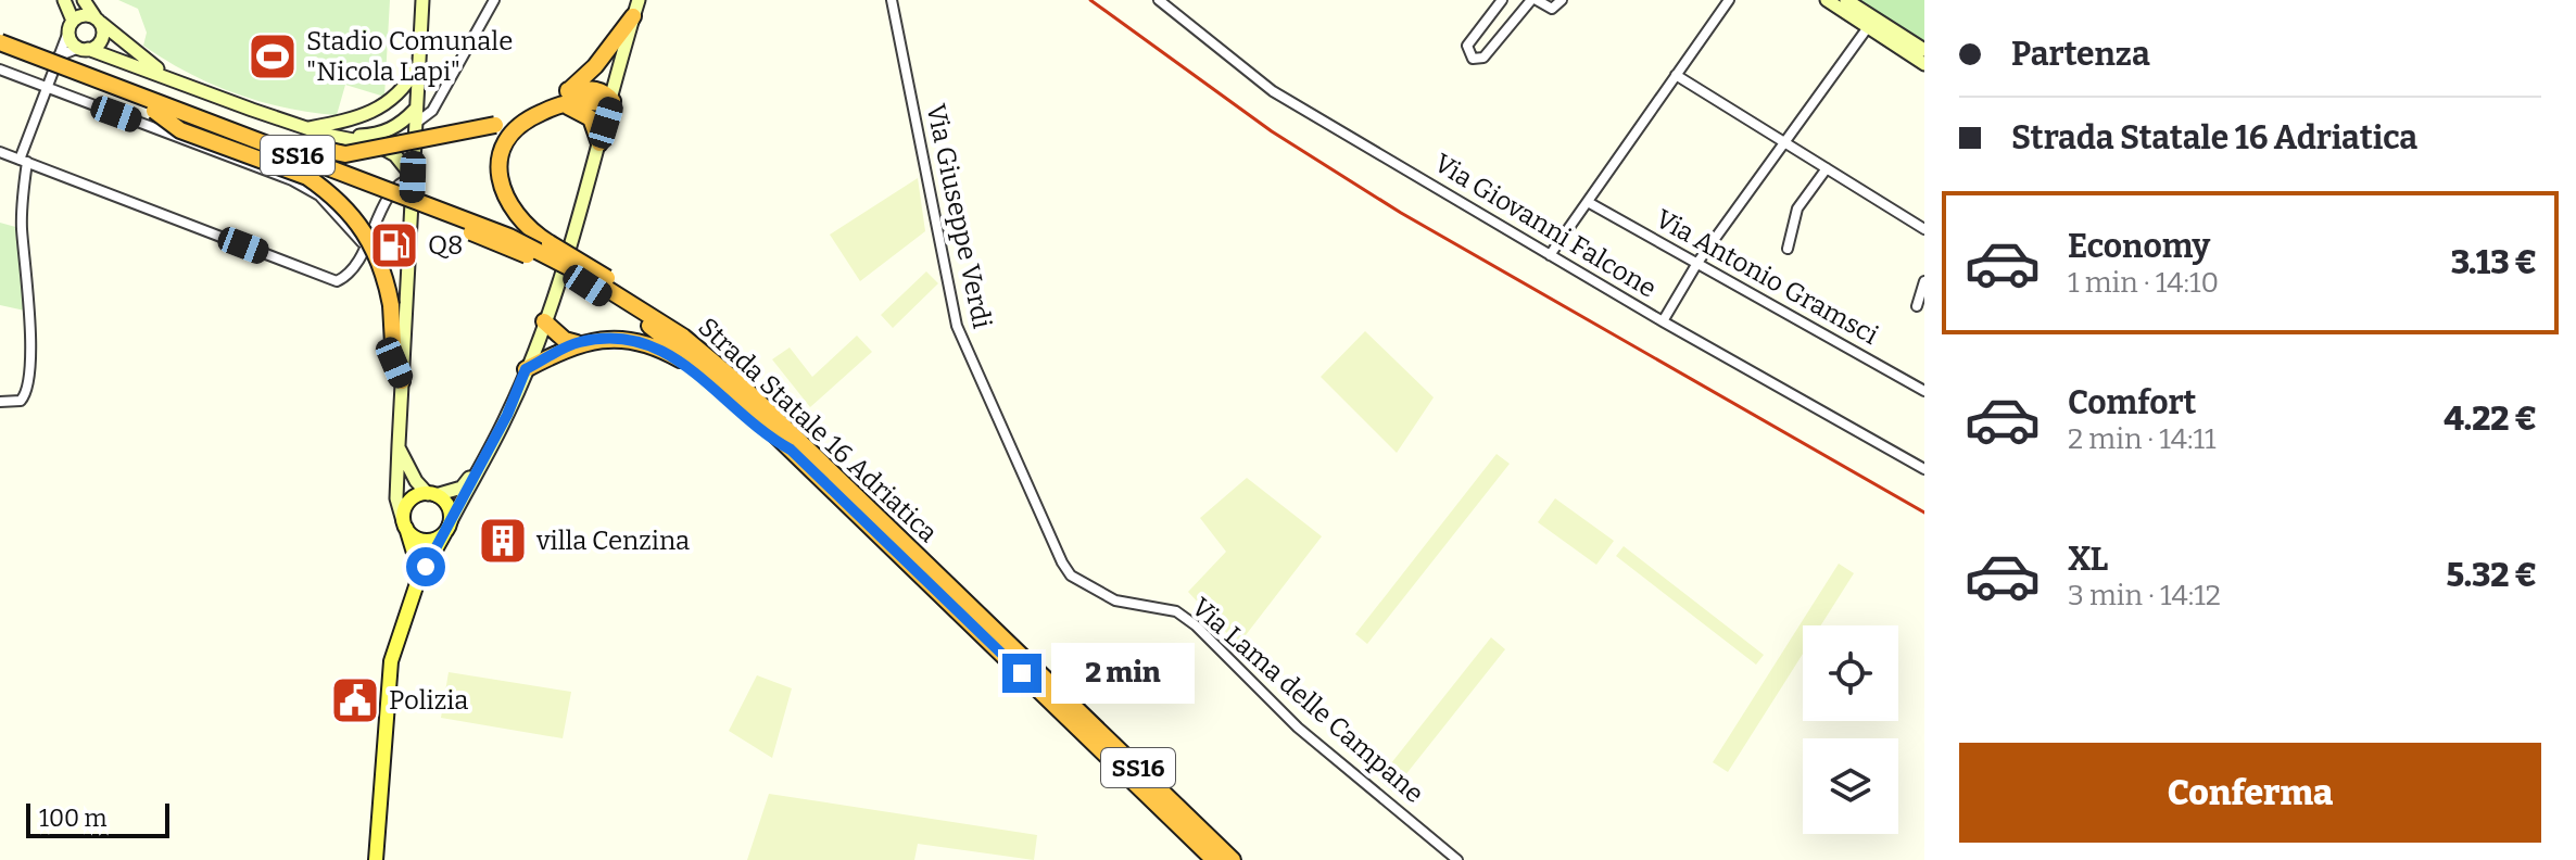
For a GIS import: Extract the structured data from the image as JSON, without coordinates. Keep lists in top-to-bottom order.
{
  "streets": {
    "highway": ["SS16", "Strada Statale 16 Adriatica"],
    "street": [
      "Via Giuseppe Verdi",
      "Via Giovanni Falcone",
      "Via Antonio Gramsci",
      "Via Lama delle Campane"
    ]
  },
  "crossings": [
    ["SS16", "Strada Statale 16 Adriatica"],
    ["Via Giuseppe Verdi", "Via Lama delle Campane"]
  ],
  "places": {
    "sports": ["Stadio Comunale \"Nicola Lapi\""],
    "fuel station": ["Q8"],
    "building": ["villa Cenzina"],
    "public building": ["Polizia"]
  },
  "scale_bar": "100 m",
  "page": {
    "banner": ["Partenza", "Strada Statale 16 Adriatica"],
    "list": [
      {
        "name": "Economy",
        "note": "1 min · 14:10",
        "value": "3.13 €"
      },
      {
        "name": "Comfort",
        "note": "2 min · 14:11",
        "value": "4.22 €"
      },
      {
        "name": "XL",
        "note": "3 min · 14:12",
        "value": "5.32 €"
      }
    ],
    "bubble": "2 min",
    "buttons": "Conferma",
    "scale": "100 m"
  }
}
